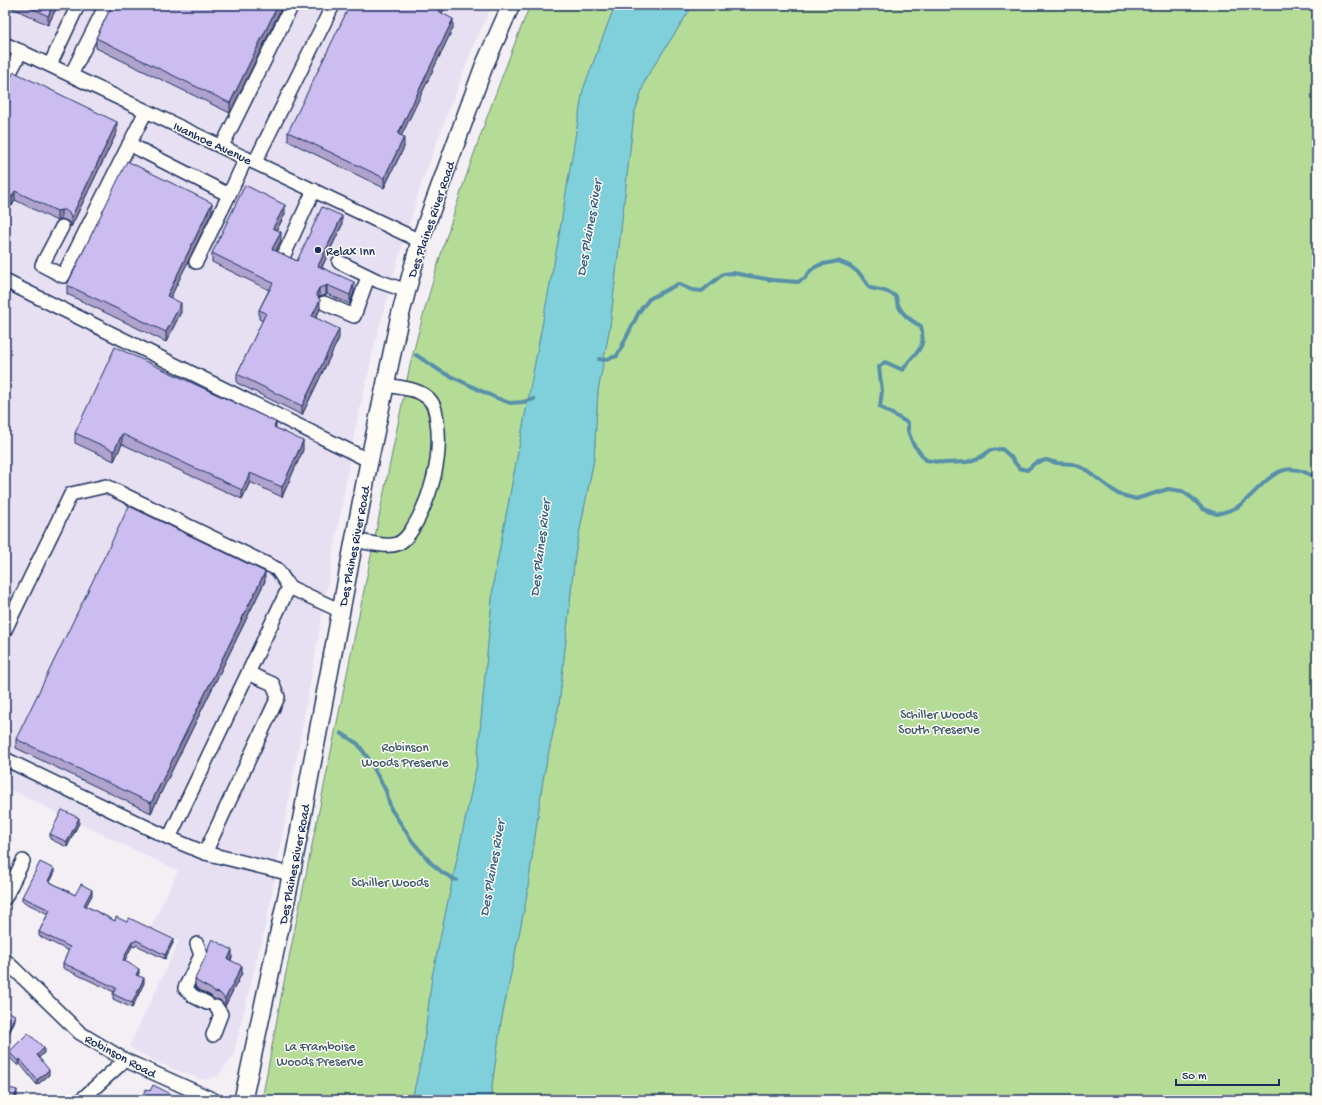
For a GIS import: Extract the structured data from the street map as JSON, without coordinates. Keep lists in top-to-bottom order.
{
  "streets": {
    "main road": ["Des Plaines River Road"],
    "street": ["Ivanhoe Avenue", "Robinson Road"]
  },
  "crossings": [
    ["Ivanhoe Avenue", "Des Plaines River Road"]
  ],
  "water": ["Des Plaines River"],
  "parks": [
    "Schiller Woods South Preserve",
    "Robinson Woods Preserve",
    "Schiller Woods",
    "La Framboise Woods Preserve"
  ],
  "places": ["Relax Inn"],
  "scale_bar": "50 m"
}
